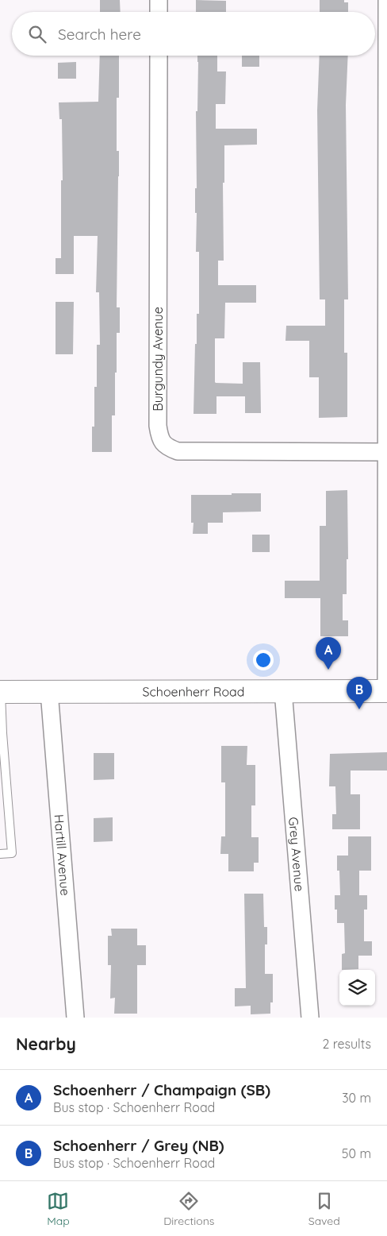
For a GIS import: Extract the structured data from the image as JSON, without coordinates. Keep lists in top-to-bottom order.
{
  "streets": {
    "main road": ["Schoenherr Road"],
    "street": ["Burgundy Avenue", "Hartill Avenue", "Grey Avenue"]
  },
  "crossings": [
    ["Schoenherr Road", "Hartill Avenue"],
    ["Schoenherr Road", "Grey Avenue"]
  ],
  "page": {
    "search": "Search here",
    "pins": ["A", "B"],
    "heading": ["Nearby", "2 results"],
    "list": [
      {
        "mark": "A",
        "name": "Schoenherr / Champaign (SB)",
        "note": "Bus stop · Schoenherr Road",
        "value": "30 m"
      },
      {
        "mark": "B",
        "name": "Schoenherr / Grey (NB)",
        "note": "Bus stop · Schoenherr Road",
        "value": "50 m"
      }
    ],
    "nav": ["Map", "Directions", "Saved"]
  }
}
